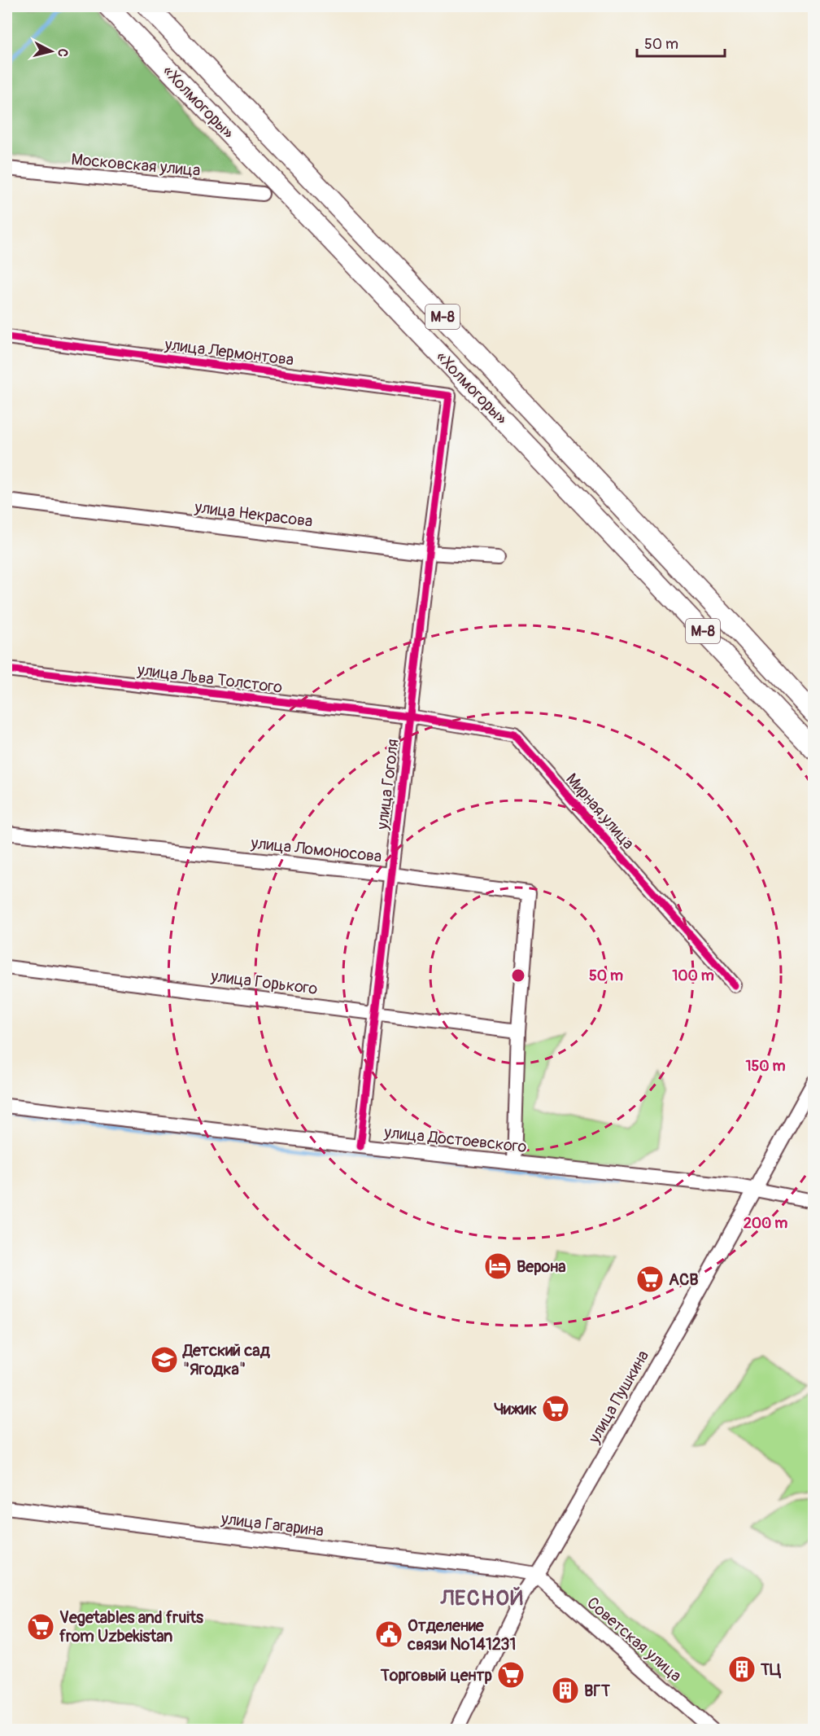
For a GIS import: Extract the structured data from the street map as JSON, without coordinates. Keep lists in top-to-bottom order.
{
  "streets": {
    "highway": ["«Холмогоры»", "М-8"],
    "street": [
      "Московская улица",
      "улица Лермонтова",
      "улица Некрасова",
      "улица Льва Толстого",
      "улица Гоголя",
      "Мирная улица",
      "улица Ломоносова",
      "улица Горького",
      "улица Достоевского",
      "улица Пушкина",
      "улица Гагарина",
      "Советская улица"
    ]
  },
  "crossings": [
    ["улица Лермонтова", "улица Гоголя"],
    ["улица Некрасова", "улица Гоголя"],
    ["улица Льва Толстого", "улица Гоголя"],
    ["улица Льва Толстого", "Мирная улица"],
    ["улица Гоголя", "Мирная улица"],
    ["улица Гоголя", "улица Ломоносова"],
    ["улица Гоголя", "улица Горького"],
    ["улица Гоголя", "улица Достоевского"],
    ["улица Ломоносова", "улица Горького"],
    ["улица Ломоносова", "улица Достоевского"],
    ["улица Достоевского", "улица Пушкина"],
    ["улица Пушкина", "улица Гагарина"],
    ["улица Пушкина", "Советская улица"],
    ["улица Гагарина", "Советская улица"]
  ],
  "districts": ["ЛЕСНОЙ"],
  "places": {
    "hotel": ["Верона"],
    "supermarket": [
      "АСВ",
      "Чижик",
      "Vegetables and fruits from Uzbekistan",
      "Торговый центр"
    ],
    "school or university": ["Детский сад \"Ягодка\""],
    "public building": ["Отделение связи №141231"],
    "building": ["ТЦ", "ВГТ"]
  },
  "scale_bar": "50 m",
  "north": "right",
  "rings": [
    "50 m",
    "100 m",
    "150 m",
    "200 m"
  ]
}
